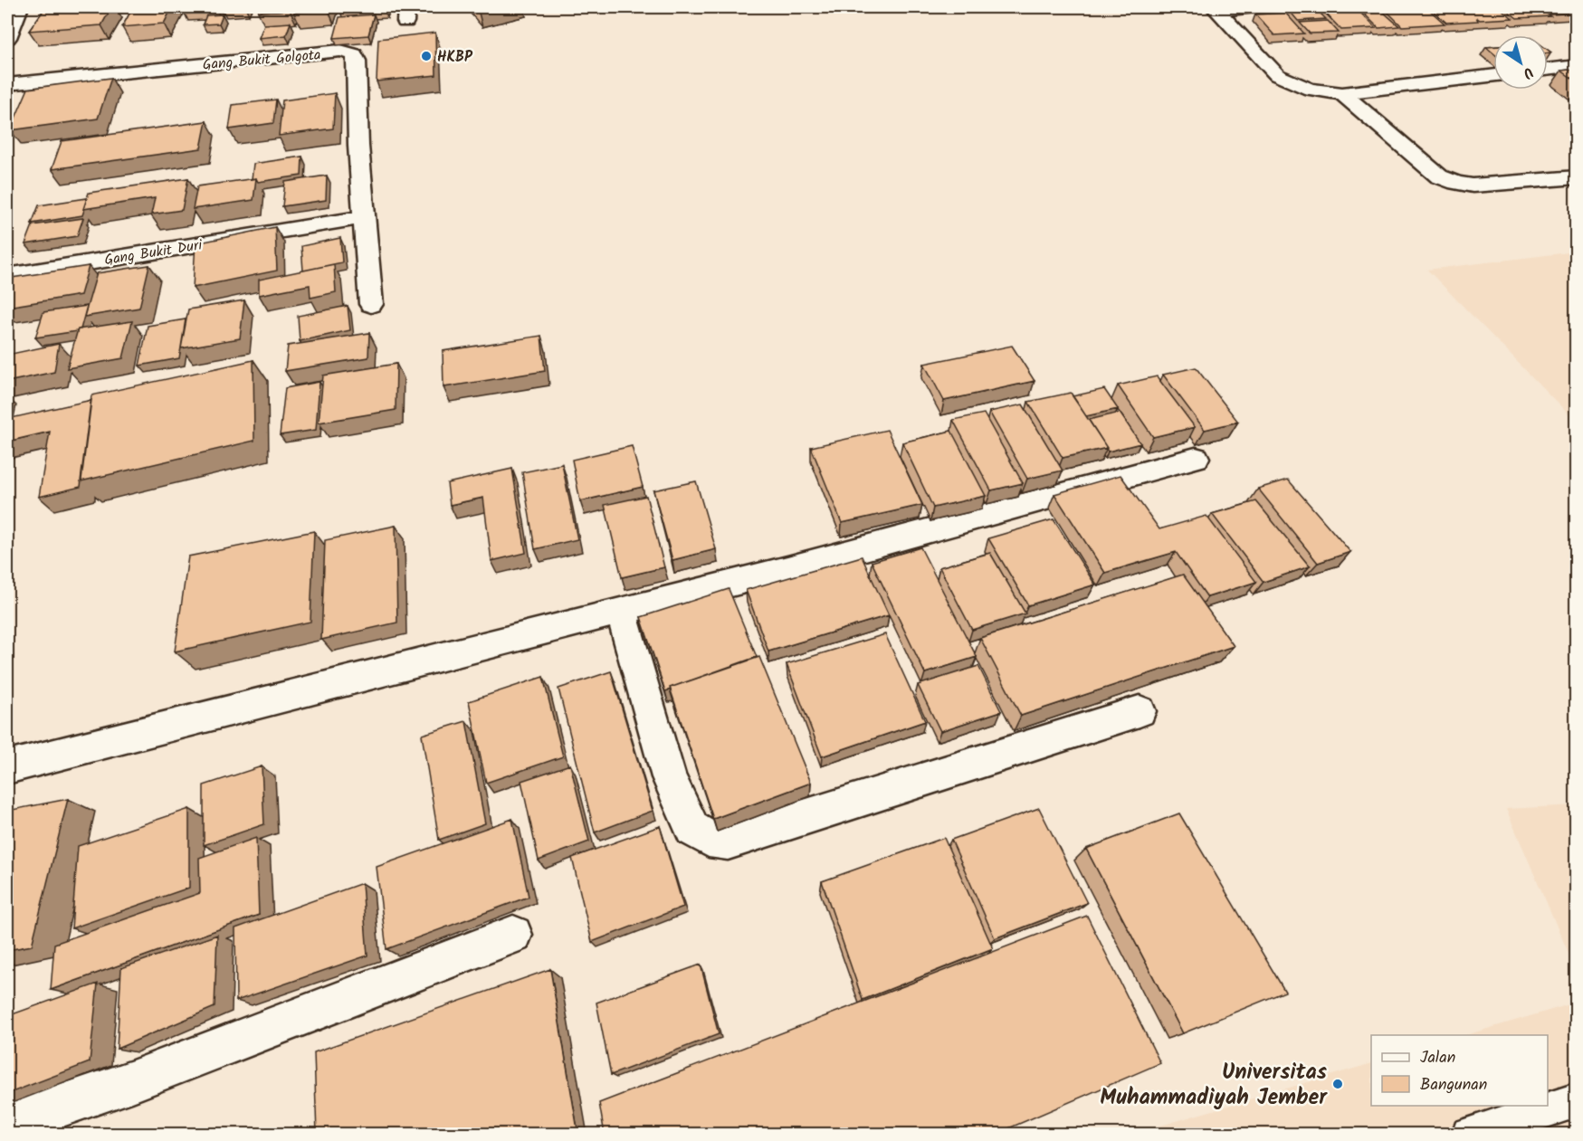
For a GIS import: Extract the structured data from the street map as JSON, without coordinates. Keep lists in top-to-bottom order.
{
  "streets": {
    "street": ["Gang Bukit Golgota", "Gang Bukit Duri"]
  },
  "crossings": [
    ["Gang Bukit Golgota", "Gang Bukit Duri"]
  ],
  "places": ["HKBP", "Universitas Muhammadiyah Jember"],
  "legend": ["Jalan", "Bangunan"],
  "north": "bottom right"
}
